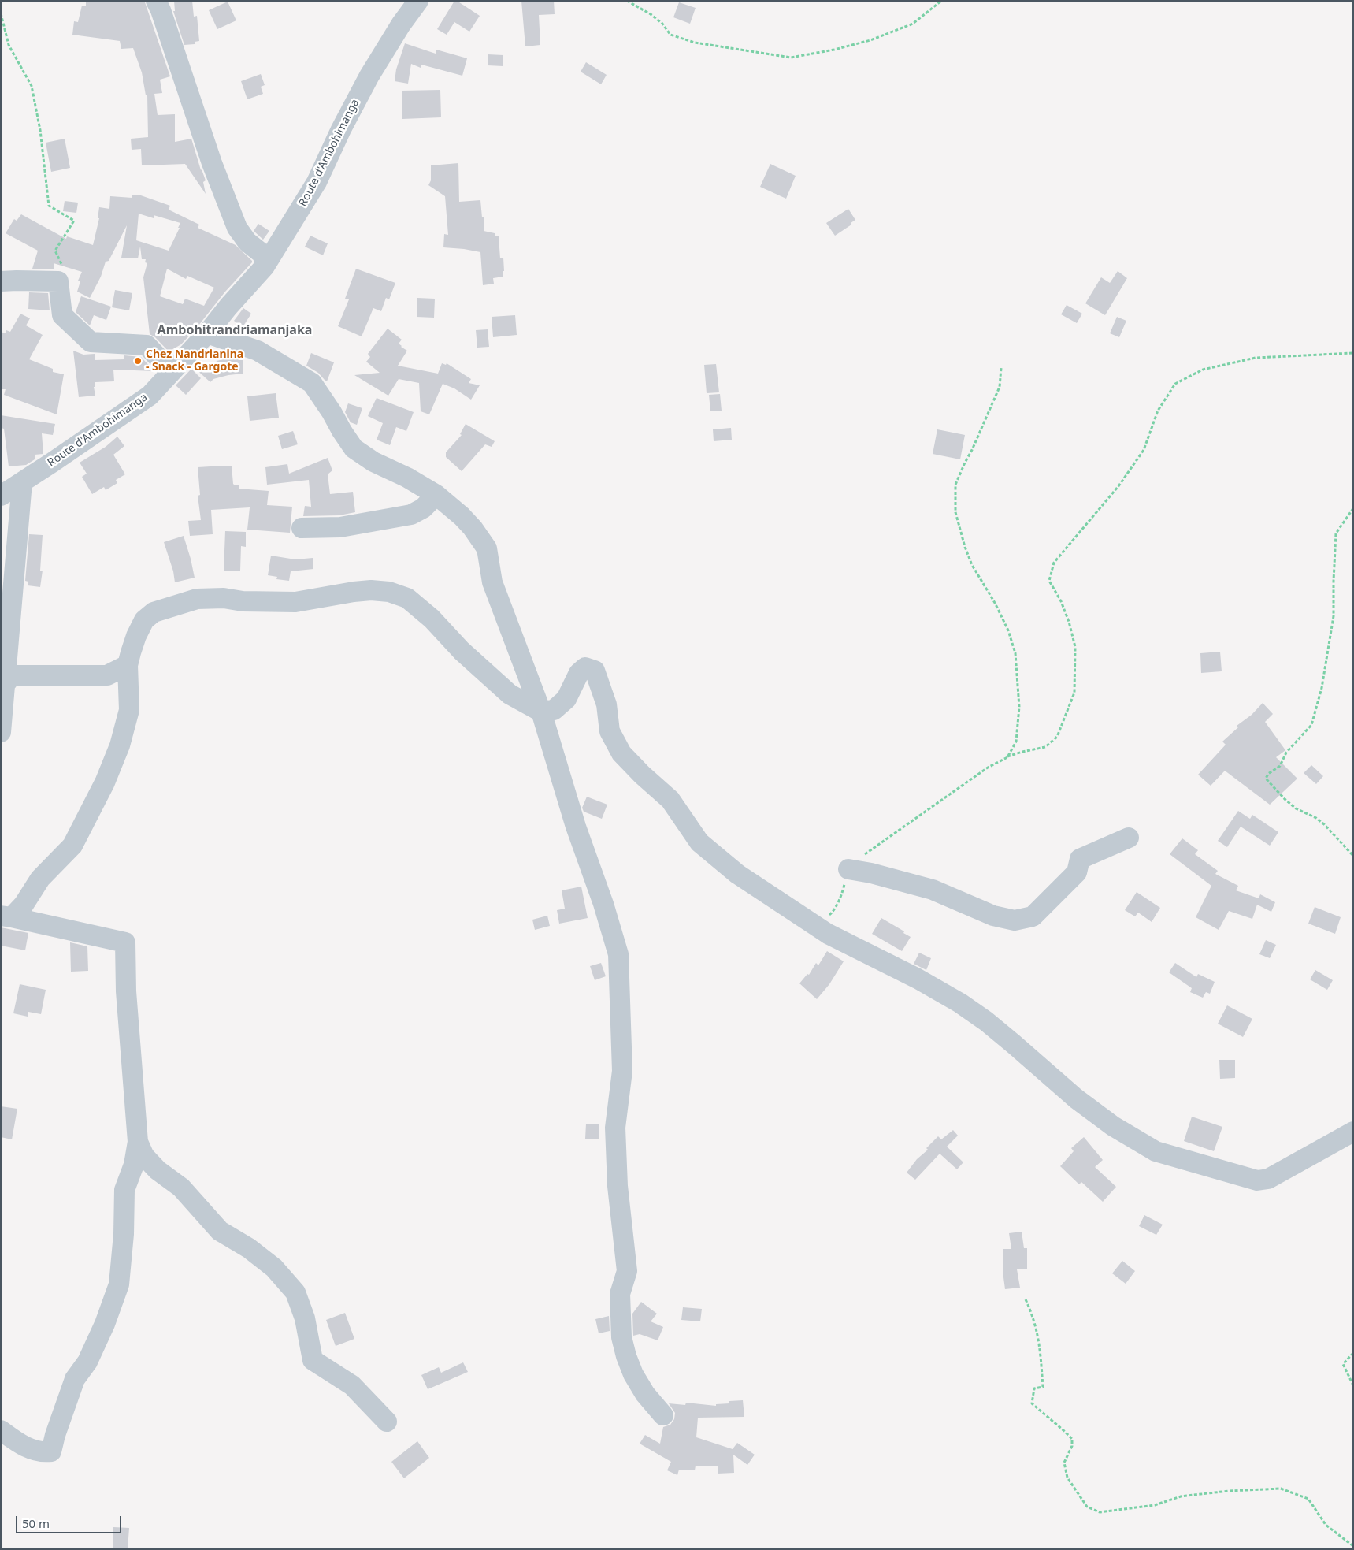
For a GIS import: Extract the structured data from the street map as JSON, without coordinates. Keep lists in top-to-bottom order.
{
  "streets": {
    "street": ["Route d'Ambohimanga"]
  },
  "districts": ["Ambohitrandriamanjaka"],
  "places": ["Chez Nandrianina - Snack - Gargote"],
  "scale_bar": "50 m"
}
